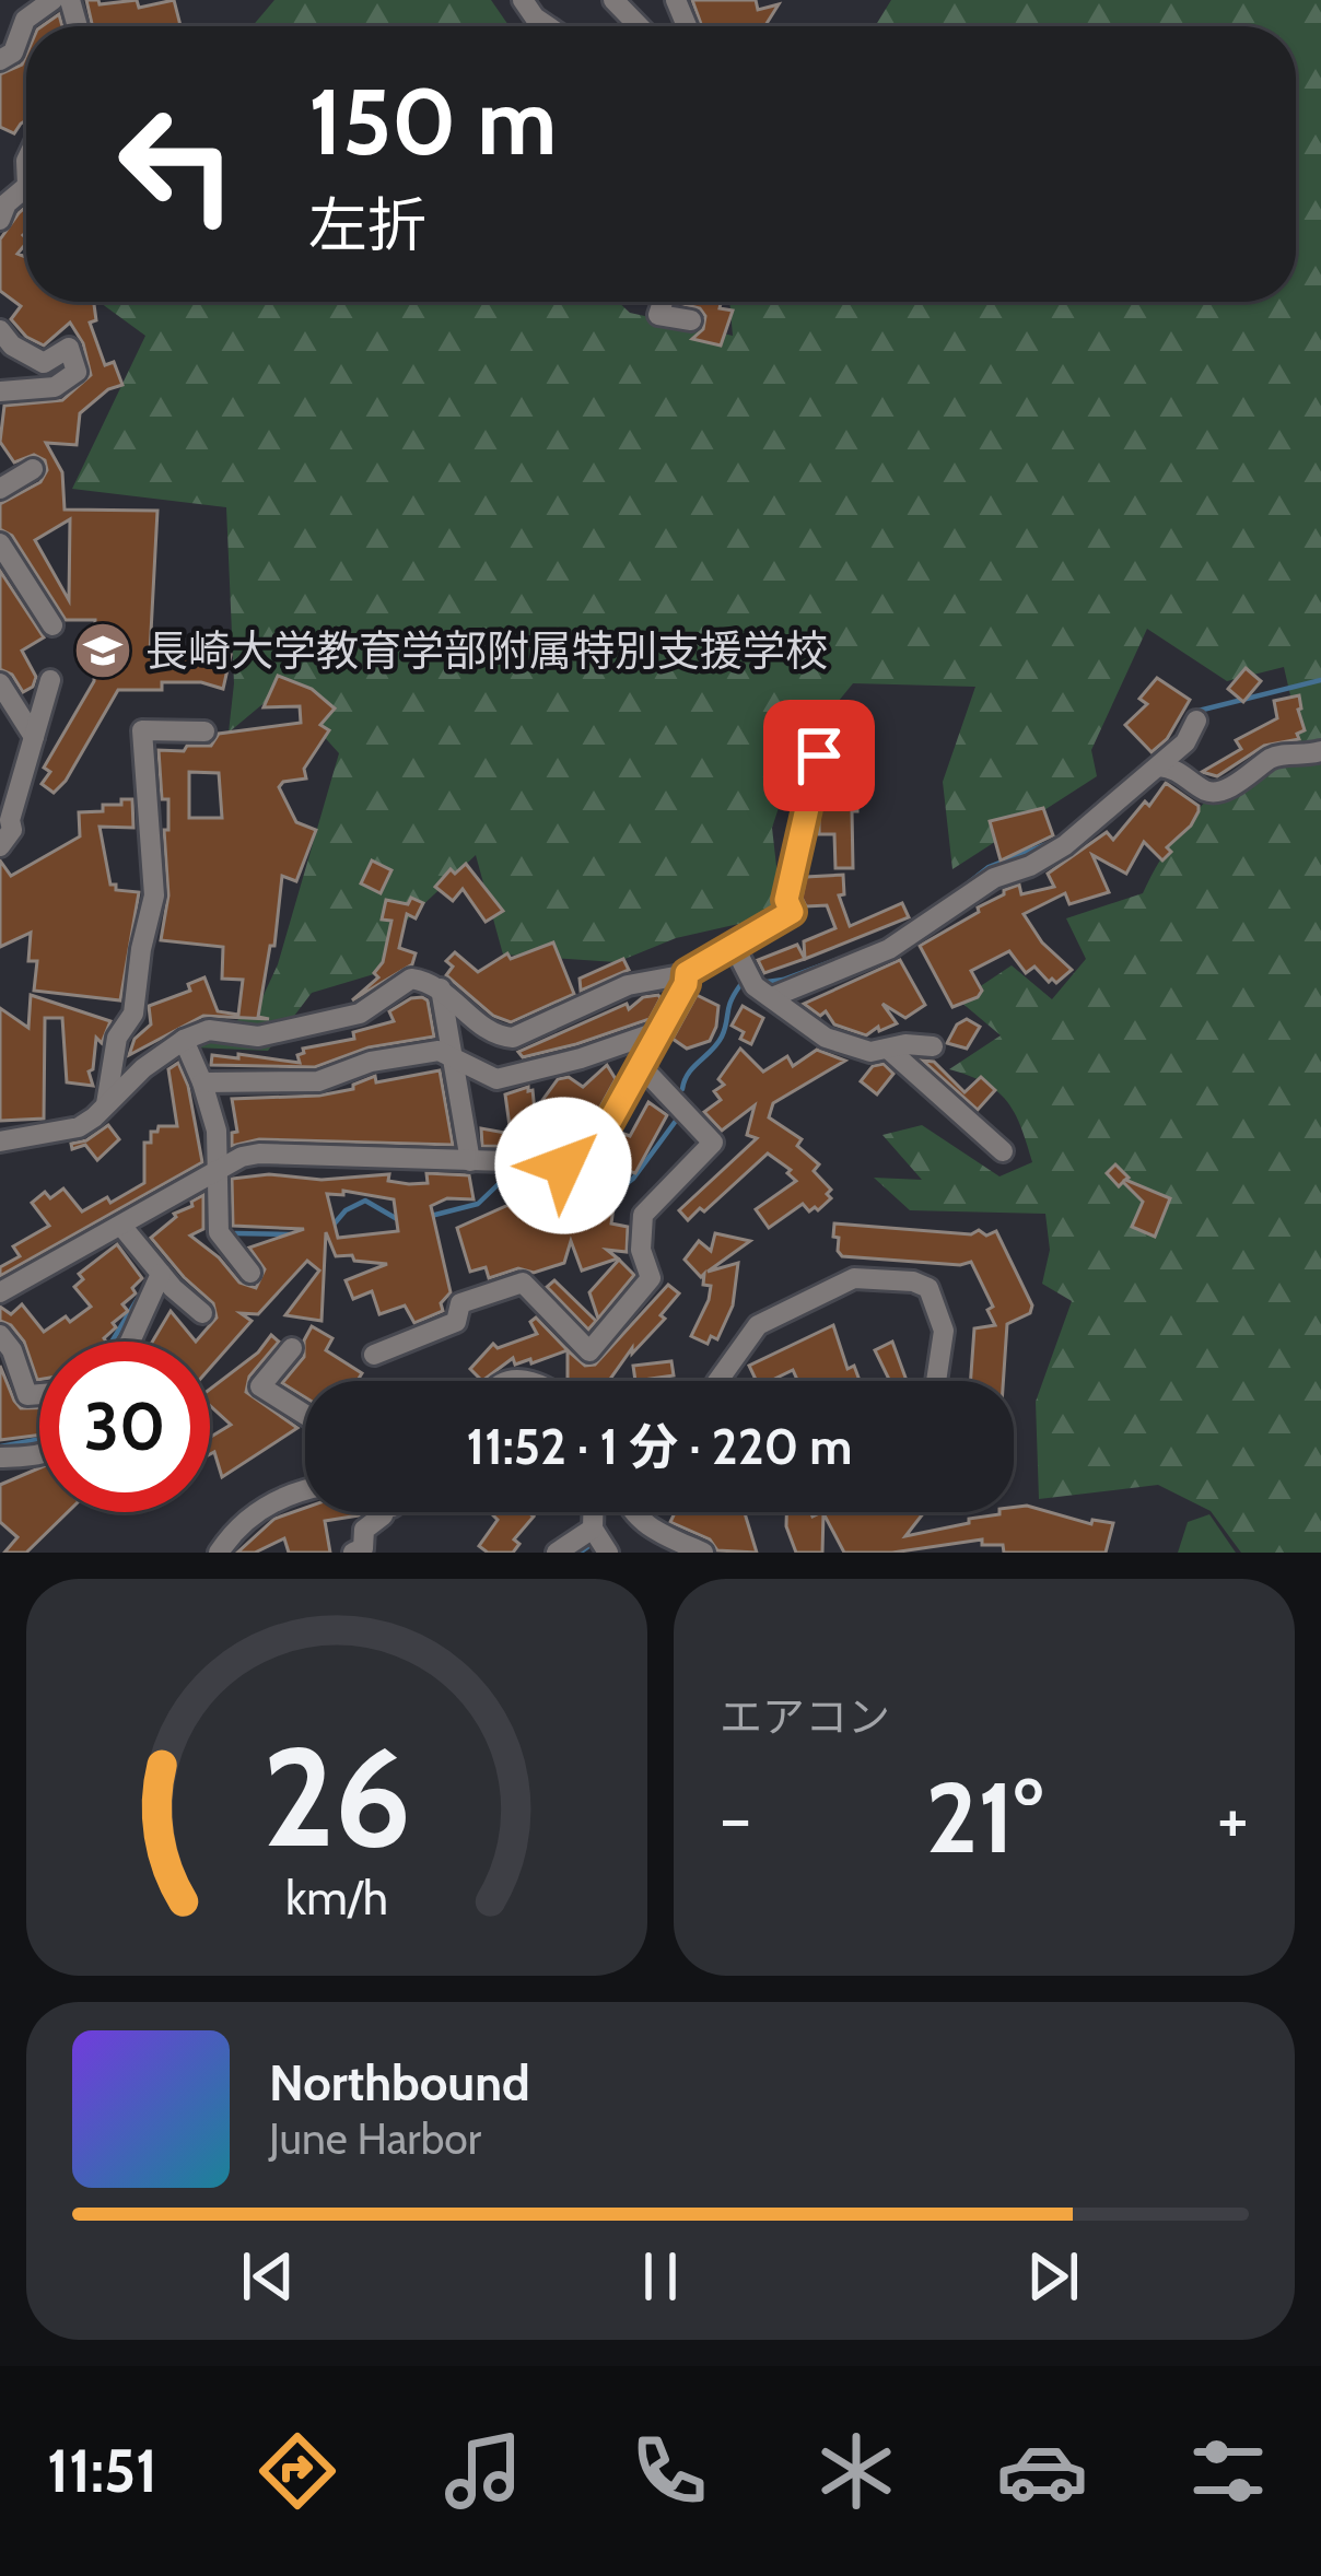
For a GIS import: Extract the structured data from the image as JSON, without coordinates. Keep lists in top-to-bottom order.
{
  "places": {
    "school or university": ["長崎大学教育学部附属特別支援学校"]
  },
  "page": {
    "turn": ["150 m", "左折"],
    "limit": "30",
    "trip": "11:52 · 1 分 · 220 m",
    "tile": "エアコン",
    "heat": ["−", "21°", "+"],
    "song": ["Northbound", "June Harbor"],
    "tabs": "11:51",
    "gauge": ["26", "km/h"]
  }
}
